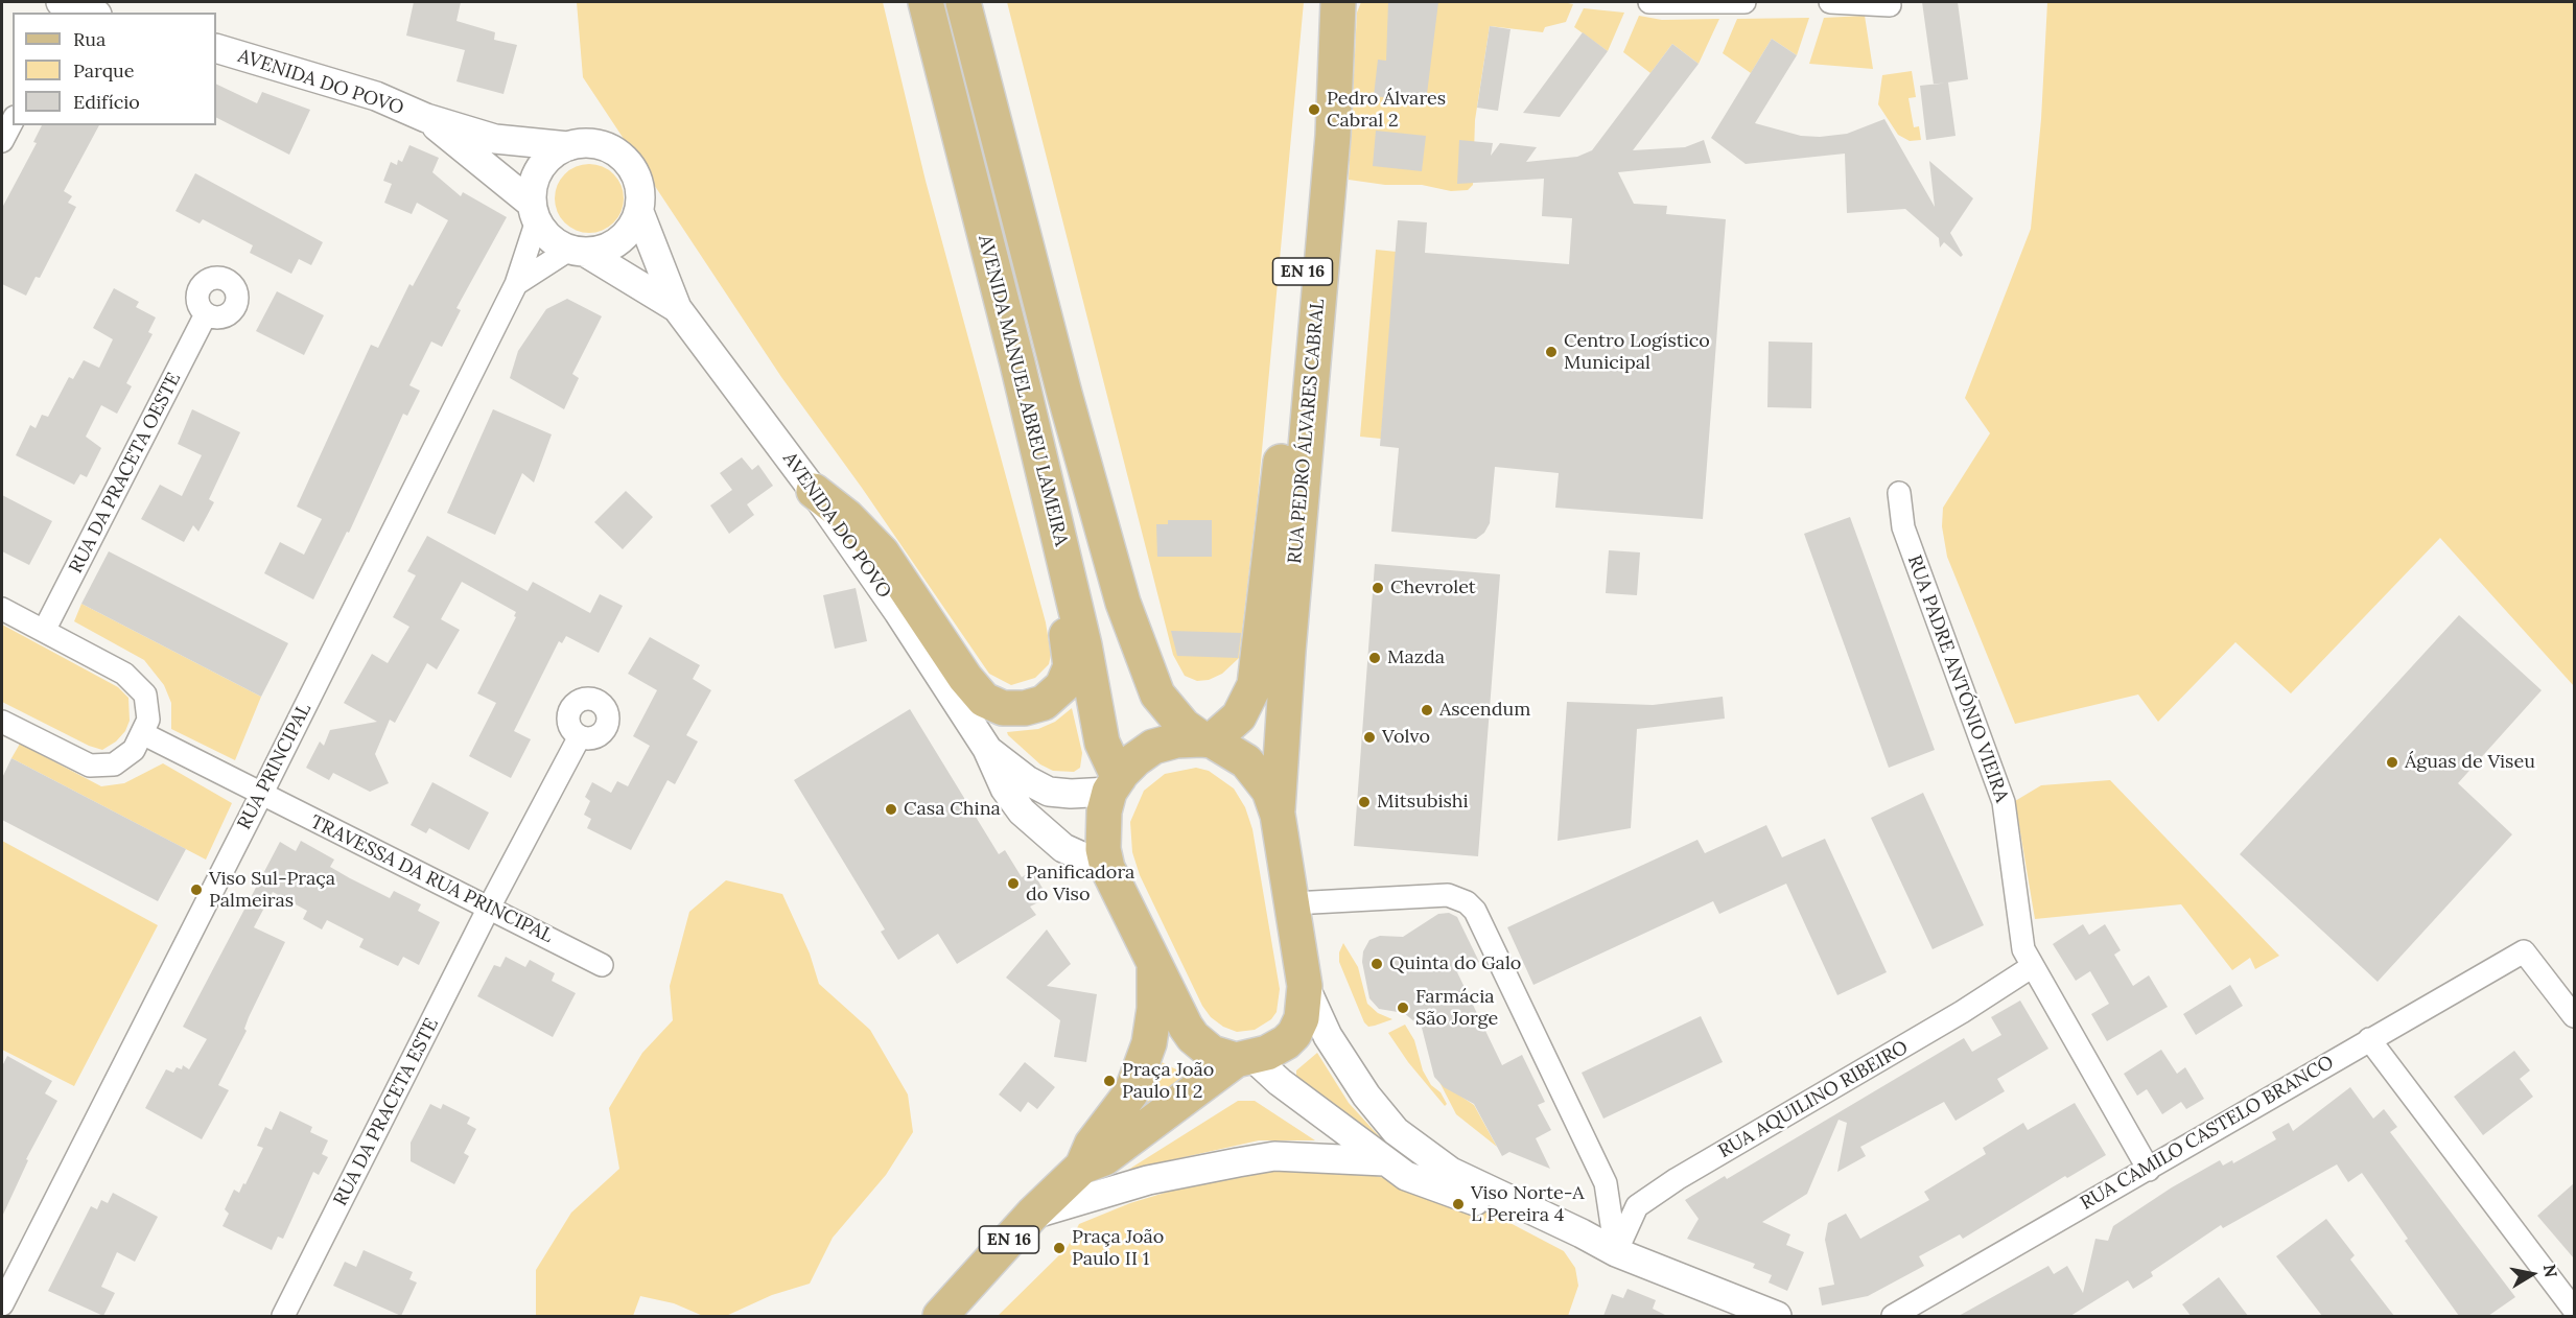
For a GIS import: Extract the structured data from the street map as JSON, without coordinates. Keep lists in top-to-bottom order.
{
  "streets": {
    "main road": ["EN 16", "AVENIDA MANUEL ABREU LAMEIRA", "RUA PEDRO ÁLVARES CABRAL"],
    "street": [
      "AVENIDA DO POVO",
      "RUA DA PRACETA OESTE",
      "RUA PADRE ANTÓNIO VIEIRA",
      "RUA PRINCIPAL",
      "TRAVESSA DA RUA PRINCIPAL",
      "RUA AQUILINO RIBEIRO",
      "RUA DA PRACETA ESTE",
      "RUA CAMILO CASTELO BRANCO"
    ]
  },
  "crossings": [
    ["AVENIDA DO POVO", "EN 16"],
    ["AVENIDA DO POVO", "AVENIDA MANUEL ABREU LAMEIRA"],
    ["AVENIDA DO POVO", "RUA PRINCIPAL"],
    ["EN 16", "AVENIDA MANUEL ABREU LAMEIRA"],
    ["EN 16", "RUA PEDRO ÁLVARES CABRAL"],
    ["AVENIDA MANUEL ABREU LAMEIRA", "RUA PEDRO ÁLVARES CABRAL"],
    ["RUA PADRE ANTÓNIO VIEIRA", "RUA AQUILINO RIBEIRO"],
    ["RUA PADRE ANTÓNIO VIEIRA", "RUA CAMILO CASTELO BRANCO"],
    ["RUA PRINCIPAL", "TRAVESSA DA RUA PRINCIPAL"],
    ["TRAVESSA DA RUA PRINCIPAL", "RUA DA PRACETA ESTE"]
  ],
  "places": [
    "Pedro Álvares Cabral 2",
    "Centro Logístico Municipal",
    "Chevrolet",
    "Mazda",
    "Ascendum",
    "Volvo",
    "Águas de Viseu",
    "Mitsubishi",
    "Casa China",
    "Panificadora do Viso",
    "Viso Sul-Praça Palmeiras",
    "Quinta do Galo",
    "Farmácia São Jorge",
    "Praça João Paulo II 2",
    "Viso Norte-A L Pereira 4",
    "Praça João Paulo II 1"
  ],
  "legend": ["Rua", "Parque", "Edifício"],
  "north": "right"
}
